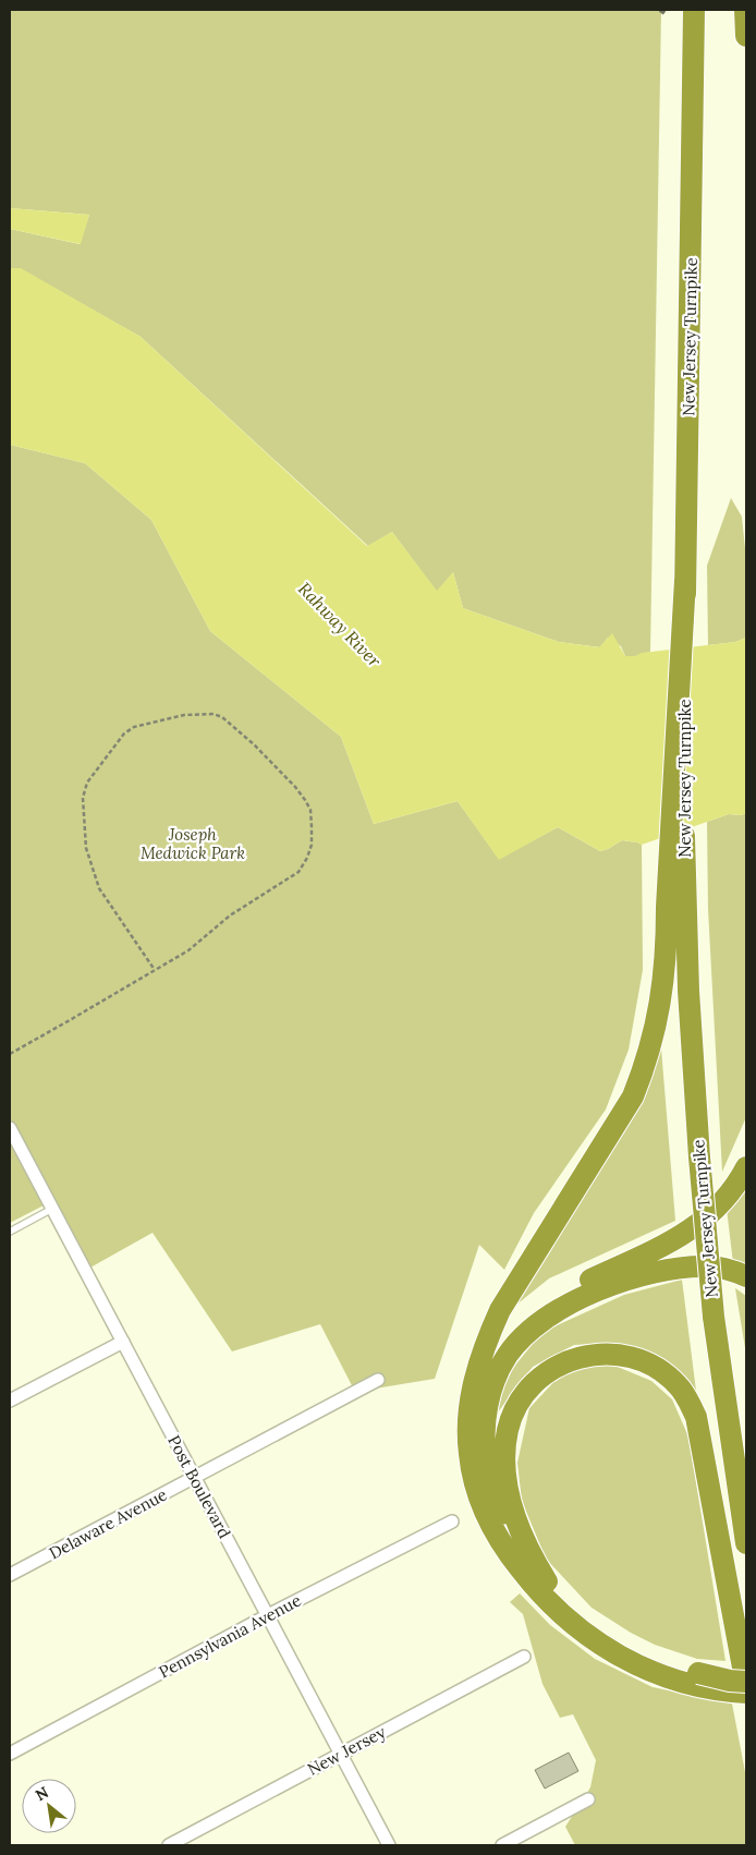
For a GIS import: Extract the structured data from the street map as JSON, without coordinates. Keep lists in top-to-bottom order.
{
  "streets": {
    "highway": ["New Jersey Turnpike"],
    "street": [
      "Post Boulevard",
      "Delaware Avenue",
      "Pennsylvania Avenue",
      "New Jersey"
    ]
  },
  "crossings": [
    ["Post Boulevard", "Delaware Avenue"],
    ["Post Boulevard", "Pennsylvania Avenue"],
    ["Post Boulevard", "New Jersey"]
  ],
  "water": ["Rahway River"],
  "parks": ["Joseph Medwick Park"],
  "north": "top left"
}
